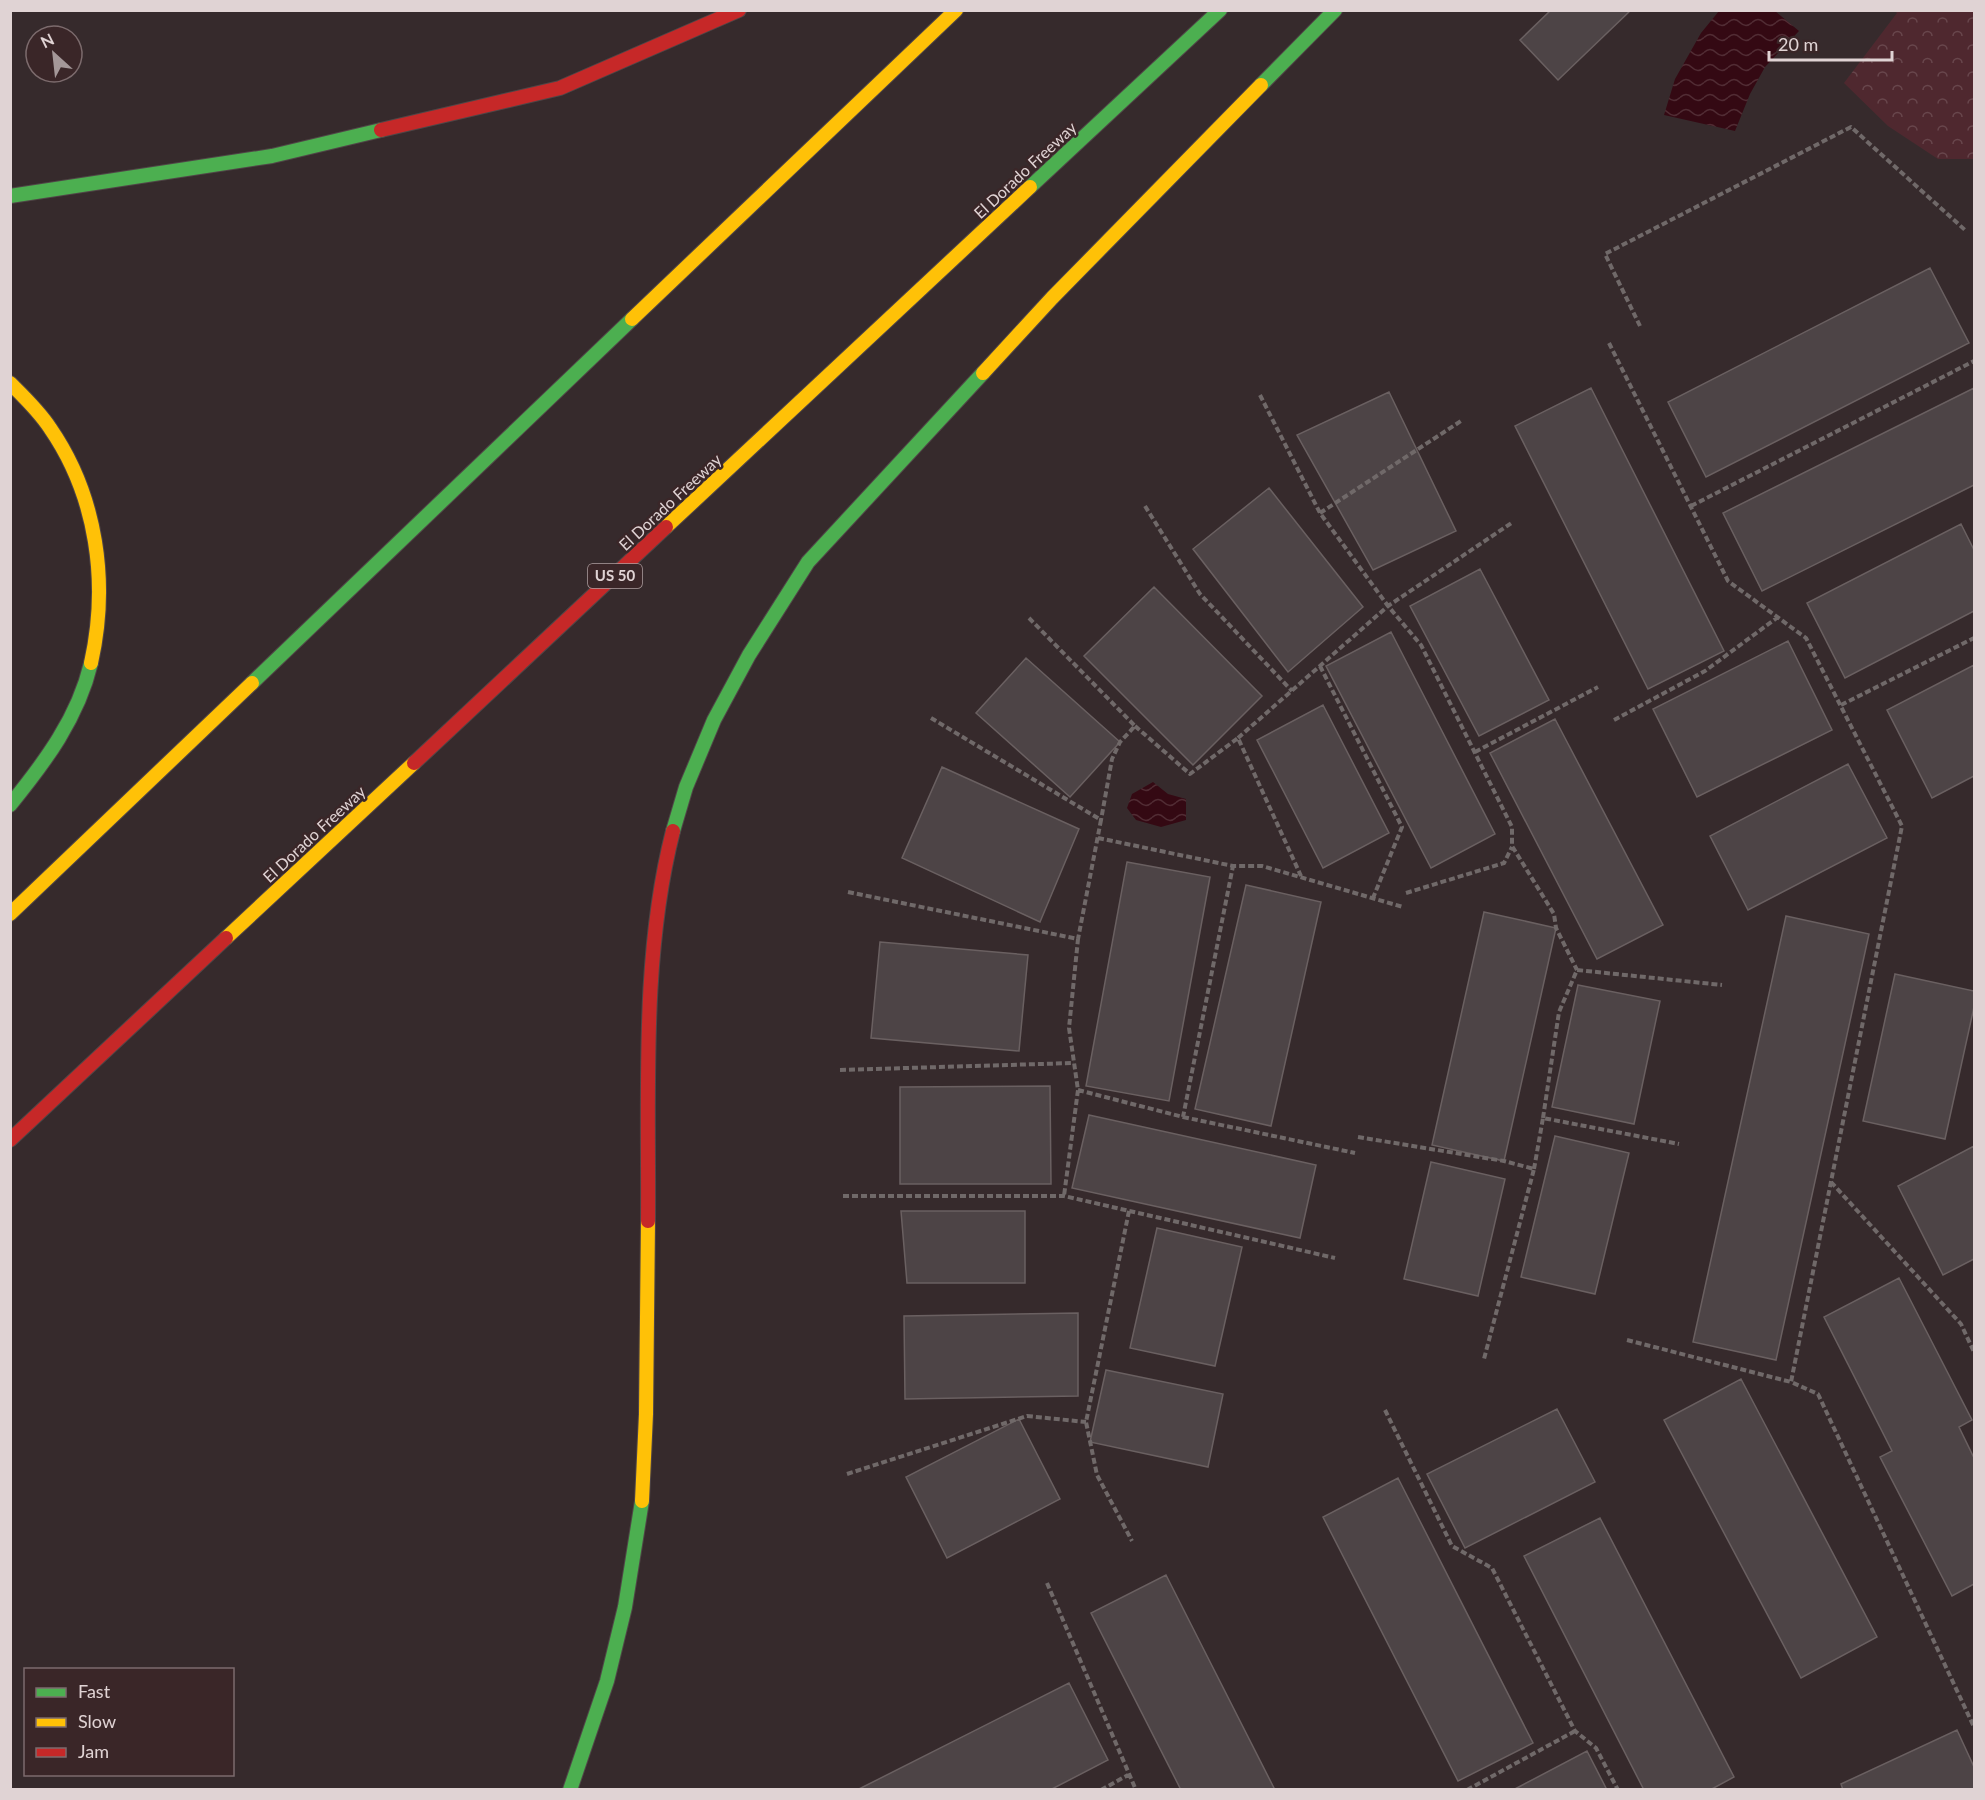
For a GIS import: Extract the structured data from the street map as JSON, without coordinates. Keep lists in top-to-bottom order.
{
  "streets": {
    "highway": ["El Dorado Freeway", "US 50"]
  },
  "legend": ["Fast", "Slow", "Jam"],
  "scale_bar": "20 m",
  "north": "top left"
}
